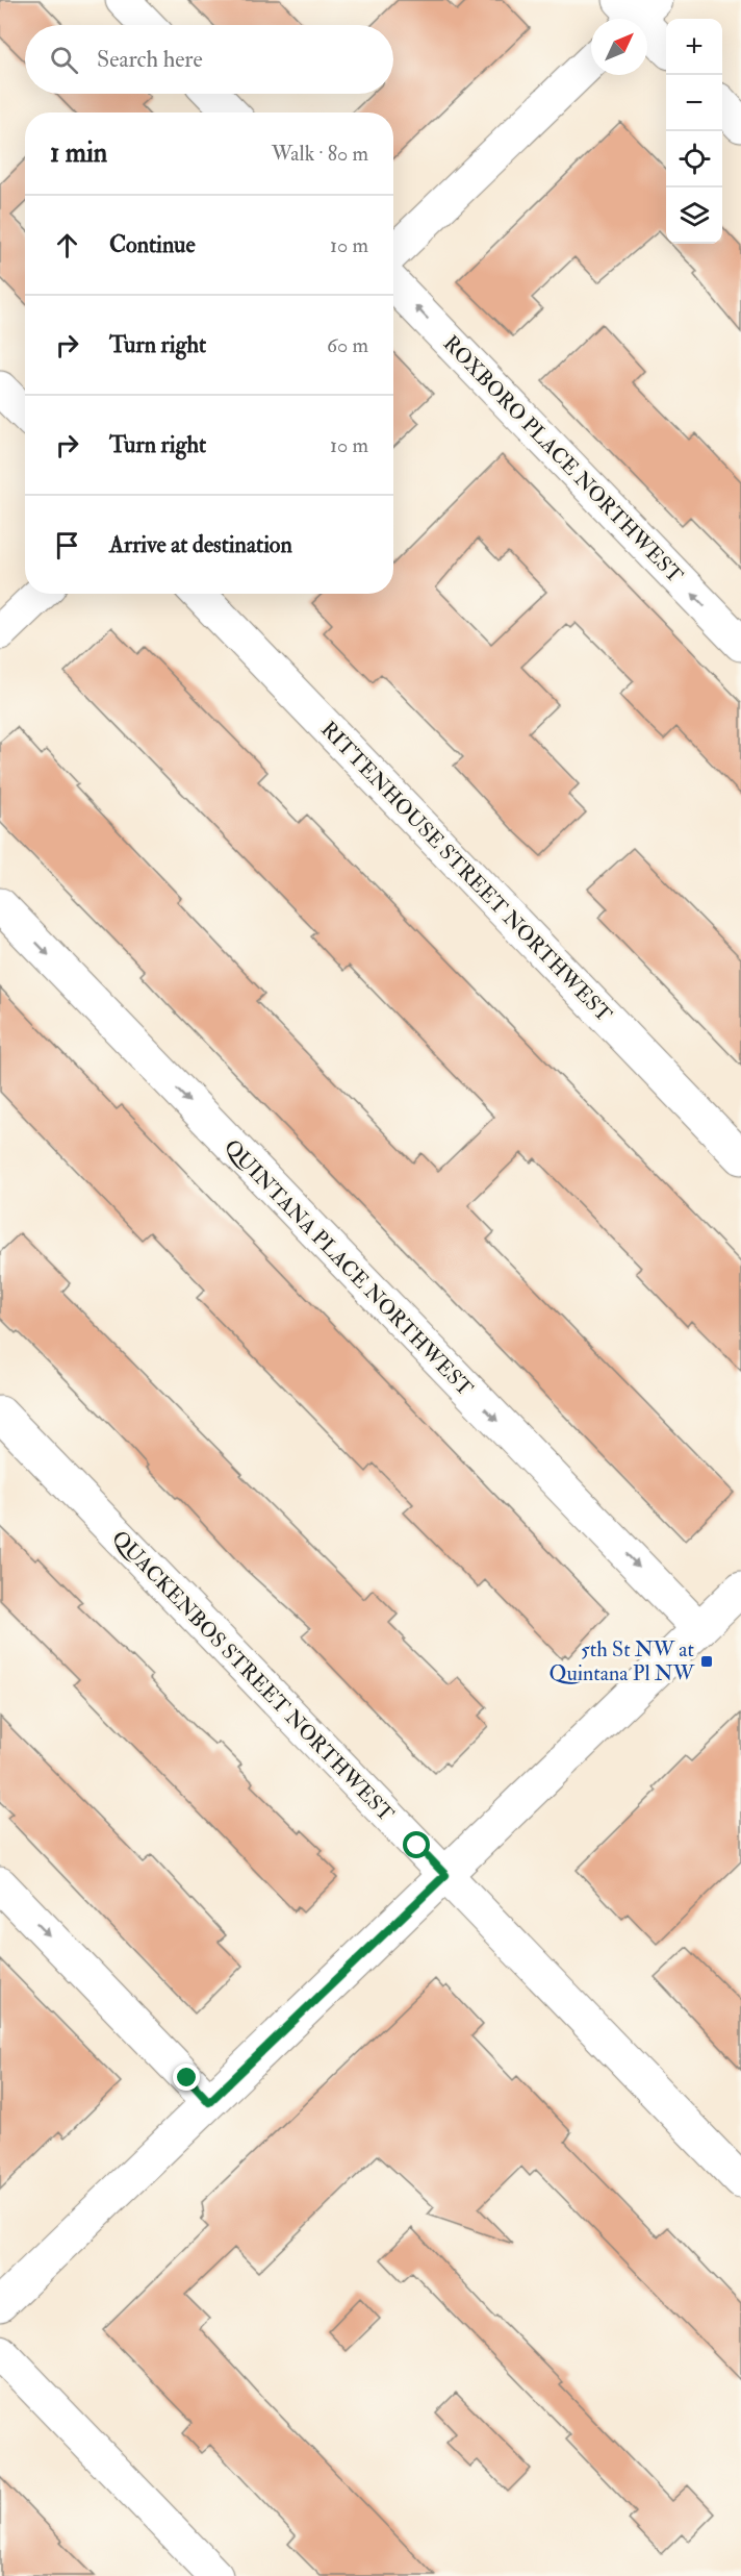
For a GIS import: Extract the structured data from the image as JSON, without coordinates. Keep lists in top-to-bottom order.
{
  "streets": {
    "street": [
      "ROXBORO PLACE NORTHWEST",
      "RITTENHOUSE STREET NORTHWEST",
      "QUINTANA PLACE NORTHWEST",
      "QUACKENBOS STREET NORTHWEST"
    ]
  },
  "one_way": ["ROXBORO PLACE NORTHWEST", "QUINTANA PLACE NORTHWEST"],
  "places": {
    "transit": ["5th St NW at Quintana Pl NW"]
  },
  "north": "top right",
  "page": {
    "map_buttons": ["+", "−"],
    "search": "Search here",
    "heading": ["1 min", "Walk · 80 m"],
    "list": [
      ["Continue", "10 m"],
      ["Turn right", "60 m"],
      ["Turn right", "10 m"],
      "Arrive at destination"
    ]
  }
}
